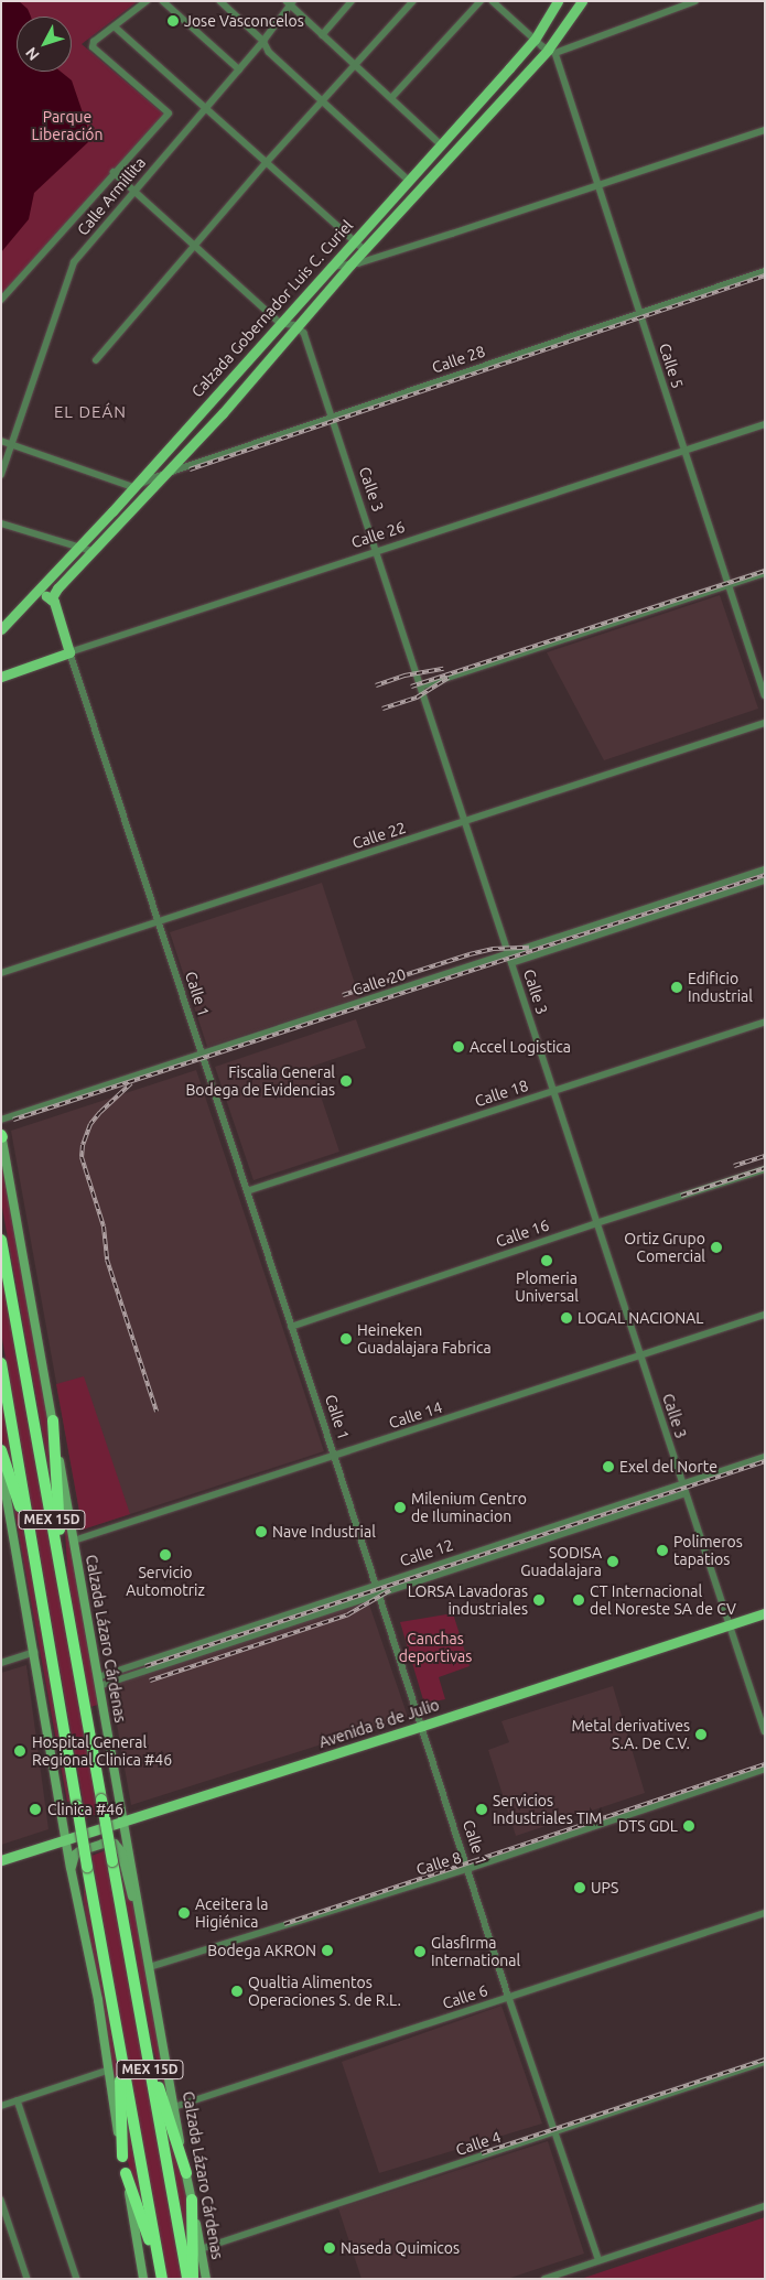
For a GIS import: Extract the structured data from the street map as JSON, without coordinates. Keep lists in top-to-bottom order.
{
  "streets": {
    "highway": ["MEX 15D"],
    "main road": [
      "Calzada Gobernador Luis C. Curiel",
      "Calle 26",
      "Calle 1",
      "Calzada Lázaro Cárdenas",
      "Avenida 8 de Julio"
    ],
    "street": [
      "Calle Armillita",
      "Calle 28",
      "Calle 5",
      "Calle 3",
      "Calle 22",
      "Calle 20",
      "Calle 18",
      "Calle 16",
      "Calle 14",
      "Calle 12",
      "Calle 8",
      "Calle 6",
      "Calle 4"
    ]
  },
  "crossings": [
    ["Calzada Gobernador Luis C. Curiel", "Calle 28"],
    ["Calzada Gobernador Luis C. Curiel", "Calle 5"],
    ["Calzada Gobernador Luis C. Curiel", "Calle 3"],
    ["Calzada Gobernador Luis C. Curiel", "Calle 1"],
    ["Calle 28", "Calle 5"],
    ["Calle 28", "Calle 3"],
    ["Calle 5", "Calle 26"],
    ["Calle 3", "Calle 26"],
    ["Calle 3", "Calle 22"],
    ["Calle 3", "Calle 20"],
    ["Calle 3", "Calle 18"],
    ["Calle 3", "Calle 16"],
    ["Calle 3", "Calle 14"],
    ["Calle 3", "Calle 12"],
    ["Calle 3", "Avenida 8 de Julio"],
    ["Calle 26", "Calle 1"],
    ["Calle 22", "Calle 1"],
    ["Calle 20", "Calle 1"],
    ["Calle 1", "Calle 18"],
    ["Calle 1", "Calle 16"],
    ["Calle 1", "Calle 14"],
    ["Calle 1", "Calle 12"],
    ["Calle 1", "Avenida 8 de Julio"],
    ["Calle 1", "Calle 8"],
    ["Calle 1", "Calle 6"],
    ["Calle 1", "Calle 4"],
    ["Calle 14", "Calzada Lázaro Cárdenas"],
    ["Calle 12", "Calzada Lázaro Cárdenas"],
    ["Calzada Lázaro Cárdenas", "Avenida 8 de Julio"],
    ["Calzada Lázaro Cárdenas", "Calle 8"],
    ["Calzada Lázaro Cárdenas", "Calle 6"],
    ["Calzada Lázaro Cárdenas", "Calle 4"]
  ],
  "districts": ["EL DEÁN"],
  "parks": ["Parque Liberación", "Canchas deportivas"],
  "places": [
    "Jose Vasconcelos",
    "Edificio Industrial",
    "Accel Logistica",
    "Fiscalia General Bodega de Evidencias",
    "Ortiz Grupo Comercial",
    "Plomeria Universal",
    "LOGAL NACIONAL",
    "Heineken Guadalajara Fabrica",
    "Exel del Norte",
    "Milenium Centro de Iluminacion",
    "Nave Industrial",
    "Polimeros tapatios",
    "Servicio Automotriz",
    "SODISA Guadalajara",
    "LORSA Lavadoras industriales",
    "CT Internacional del Noreste SA de CV",
    "Metal derivatives S.A. De C.V.",
    "Hospital General Regional Clinica #46",
    "Clinica #46",
    "Servicios Industriales TIM",
    "DTS GDL",
    "UPS",
    "Aceitera la Higiénica",
    "Bodega AKRON",
    "Glasfirma International",
    "Qualtia Alimentos Operaciones S. de R.L.",
    "Naseda Quimicos"
  ],
  "north": "bottom left"
}
